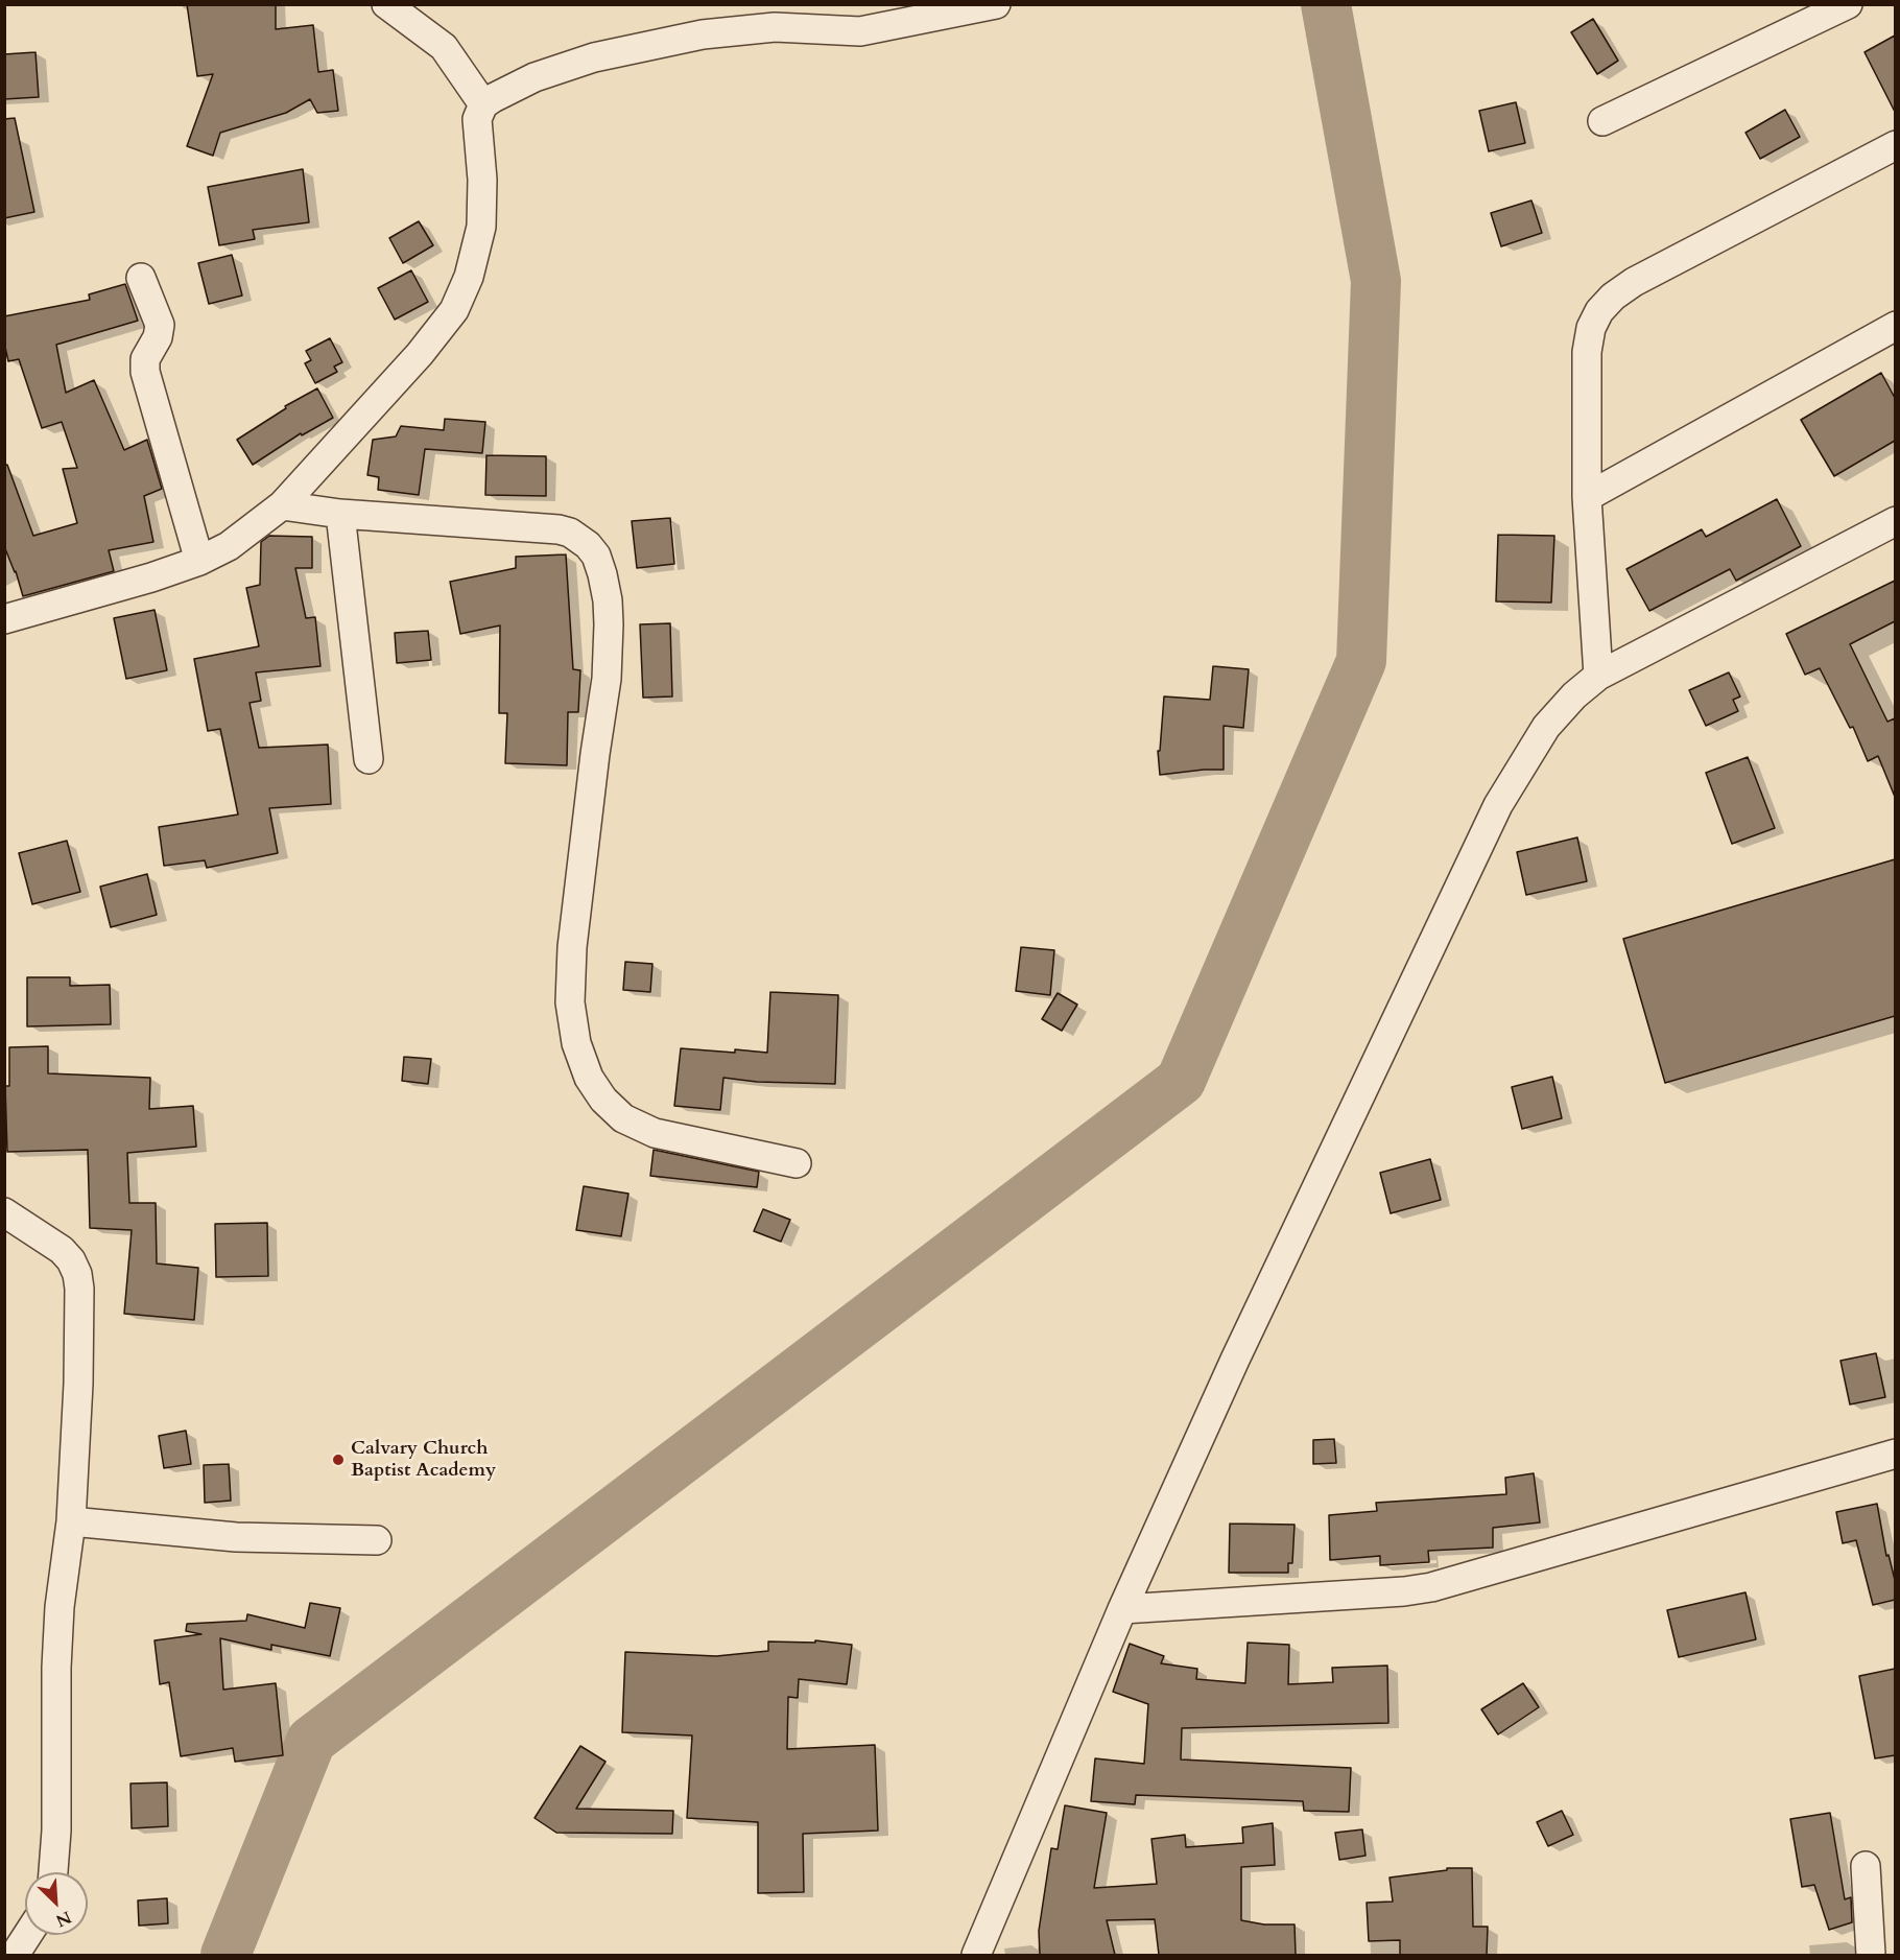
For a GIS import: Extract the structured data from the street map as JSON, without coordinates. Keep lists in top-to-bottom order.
{
  "places": ["Calvary Church Baptist Academy"],
  "north": "bottom right"
}
